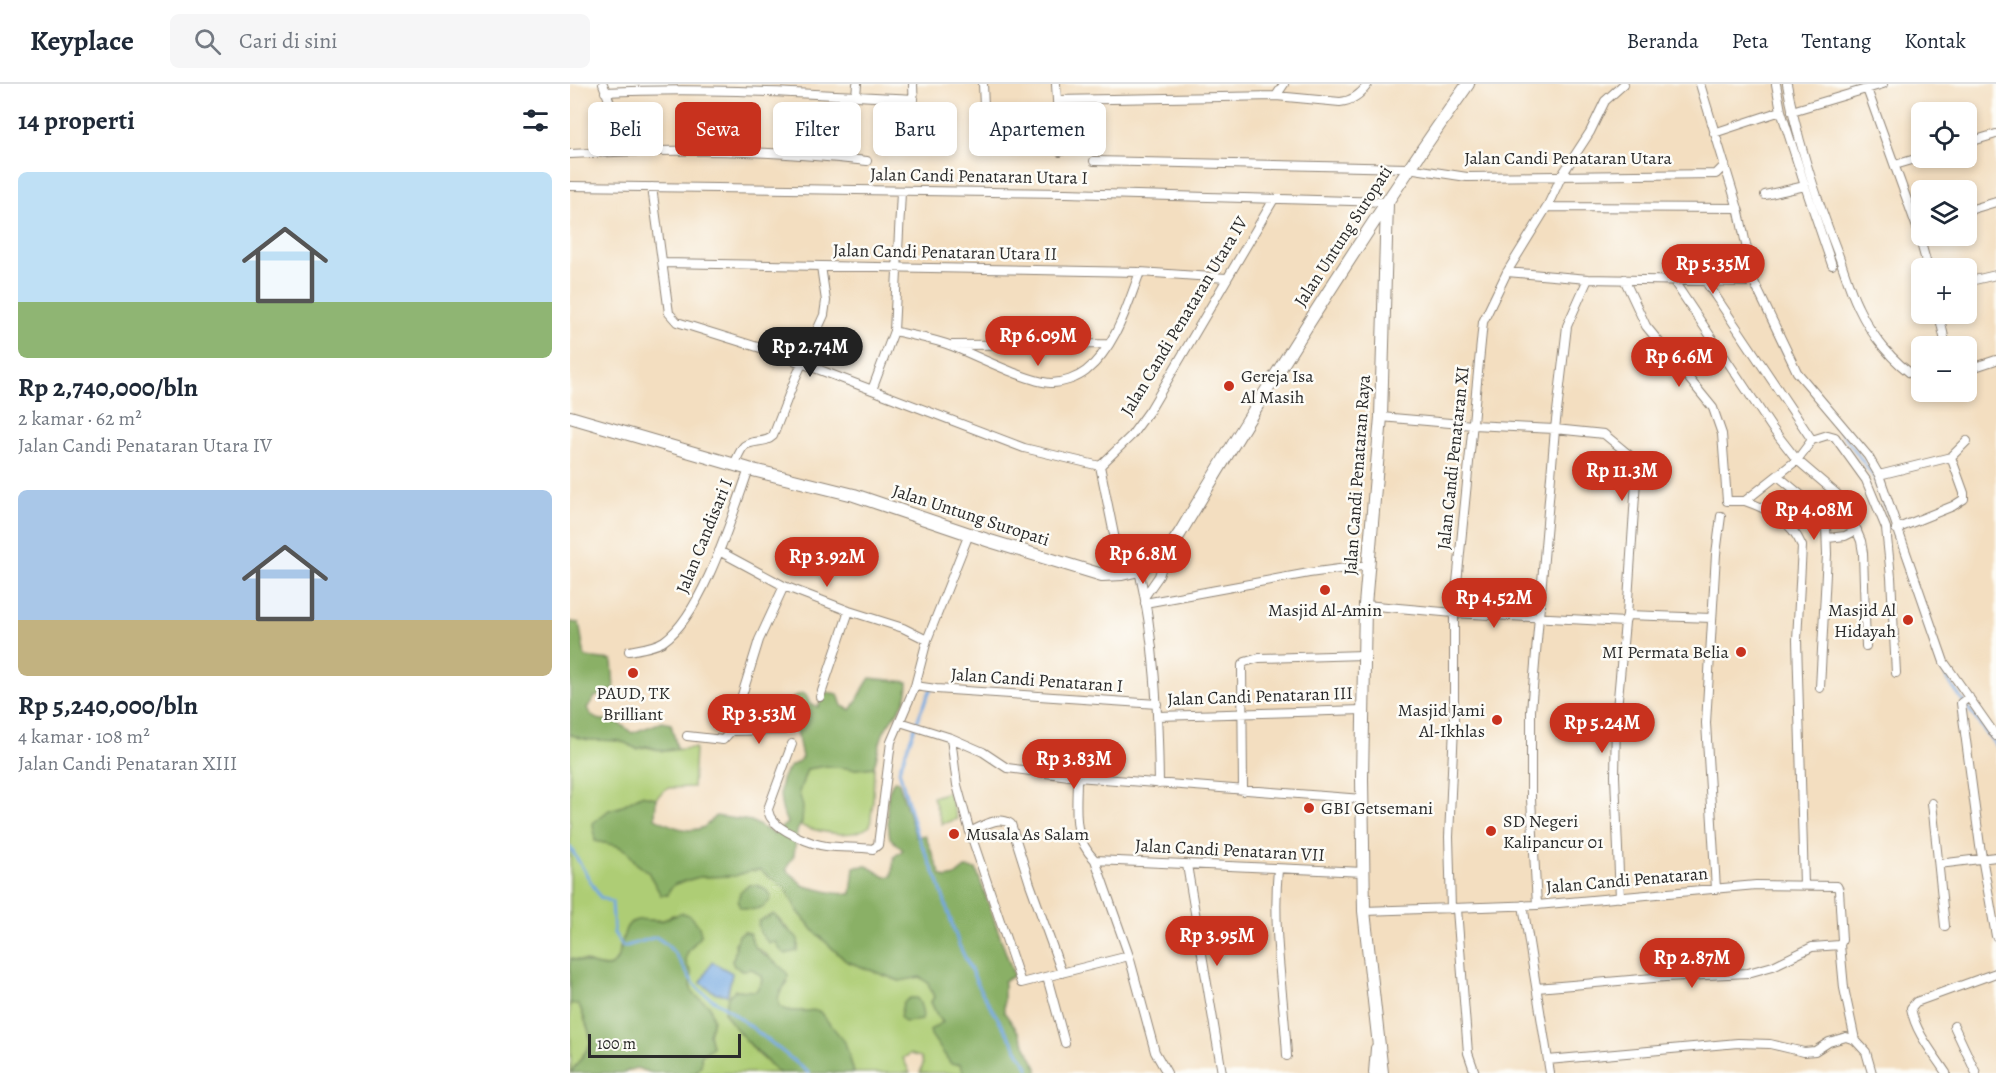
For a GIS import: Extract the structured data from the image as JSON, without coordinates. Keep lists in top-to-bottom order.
{
  "streets": {
    "main road": ["Jalan Untung Suropati", "Jalan Candi Penataran Raya"],
    "street": [
      "Jalan Candi Penataran Utara",
      "Jalan Candi Penataran Utara I",
      "Jalan Candi Penataran Utara II",
      "Jalan Candi Penataran Utara IV",
      "Jalan Candi Penataran XI",
      "Jalan Candisari I",
      "Jalan Candi Penataran I",
      "Jalan Candi Penataran III",
      "Jalan Candi Penataran VII",
      "Jalan Candi Penataran"
    ]
  },
  "crossings": [
    ["Jalan Candi Penataran Utara", "Jalan Untung Suropati"],
    ["Jalan Candi Penataran Utara", "Jalan Candi Penataran XI"],
    ["Jalan Candi Penataran Utara I", "Jalan Untung Suropati"],
    ["Jalan Candi Penataran Utara I", "Jalan Candi Penataran Utara IV"],
    ["Jalan Candi Penataran Utara I", "Jalan Candi Penataran Raya"],
    ["Jalan Untung Suropati", "Jalan Candi Penataran Raya"],
    ["Jalan Untung Suropati", "Jalan Candisari I"],
    ["Jalan Candi Penataran Utara II", "Jalan Candi Penataran Utara IV"],
    ["Jalan Candi Penataran XI", "Jalan Candi Penataran"],
    ["Jalan Candi Penataran Raya", "Jalan Candi Penataran III"],
    ["Jalan Candi Penataran Raya", "Jalan Candi Penataran VII"],
    ["Jalan Candi Penataran Raya", "Jalan Candi Penataran"]
  ],
  "places": [
    "Gereja Isa Al Masih",
    "Masjid Al-Amin",
    "Masjid Al Hidayah",
    "MI Permata Belia",
    "PAUD, TK Brilliant",
    "Masjid Jami Al-Ikhlas",
    "GBI Getsemani",
    "SD Negeri Kalipancur 01",
    "Musala As Salam"
  ],
  "scale_bar": "100 m",
  "page": {
    "header": "Keyplace",
    "search": "Cari di sini",
    "nav": [
      "Beranda",
      "Peta",
      "Tentang",
      "Kontak"
    ],
    "heading": "14 properti",
    "map_buttons": ["+", "−"],
    "chip": [
      "Beli",
      "Sewa",
      "Filter",
      "Baru",
      "Apartemen"
    ],
    "list": [
      {
        "name": "Rp 2,740,000/bln",
        "note": "2 kamar · 62 m² · Jalan Candi Penataran Utara IV"
      },
      {
        "name": "Rp 5,240,000/bln",
        "note": "4 kamar · 108 m² · Jalan Candi Penataran XIII"
      }
    ],
    "price": [
      "Rp 5.35M",
      "Rp 6.09M",
      "Rp 2.74M",
      "Rp 6.6M",
      "Rp 11.3M",
      "Rp 4.08M",
      "Rp 6.8M",
      "Rp 3.92M",
      "Rp 4.52M",
      "Rp 3.53M",
      "Rp 5.24M",
      "Rp 3.83M",
      "Rp 3.95M",
      "Rp 2.87M"
    ],
    "scale": "100 m"
  }
}
